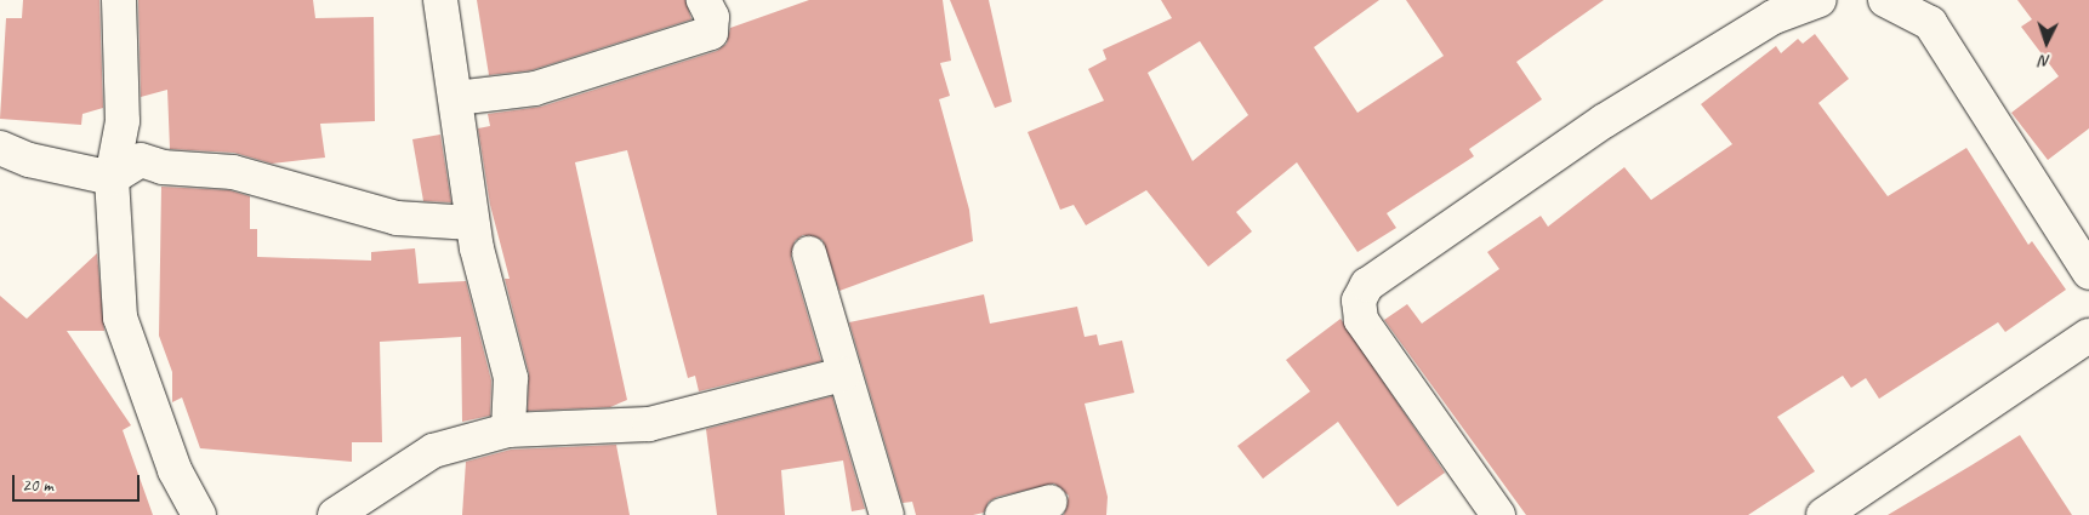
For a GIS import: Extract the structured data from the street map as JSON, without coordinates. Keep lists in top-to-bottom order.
{
  "scale_bar": "20 m",
  "north": "bottom"
}
